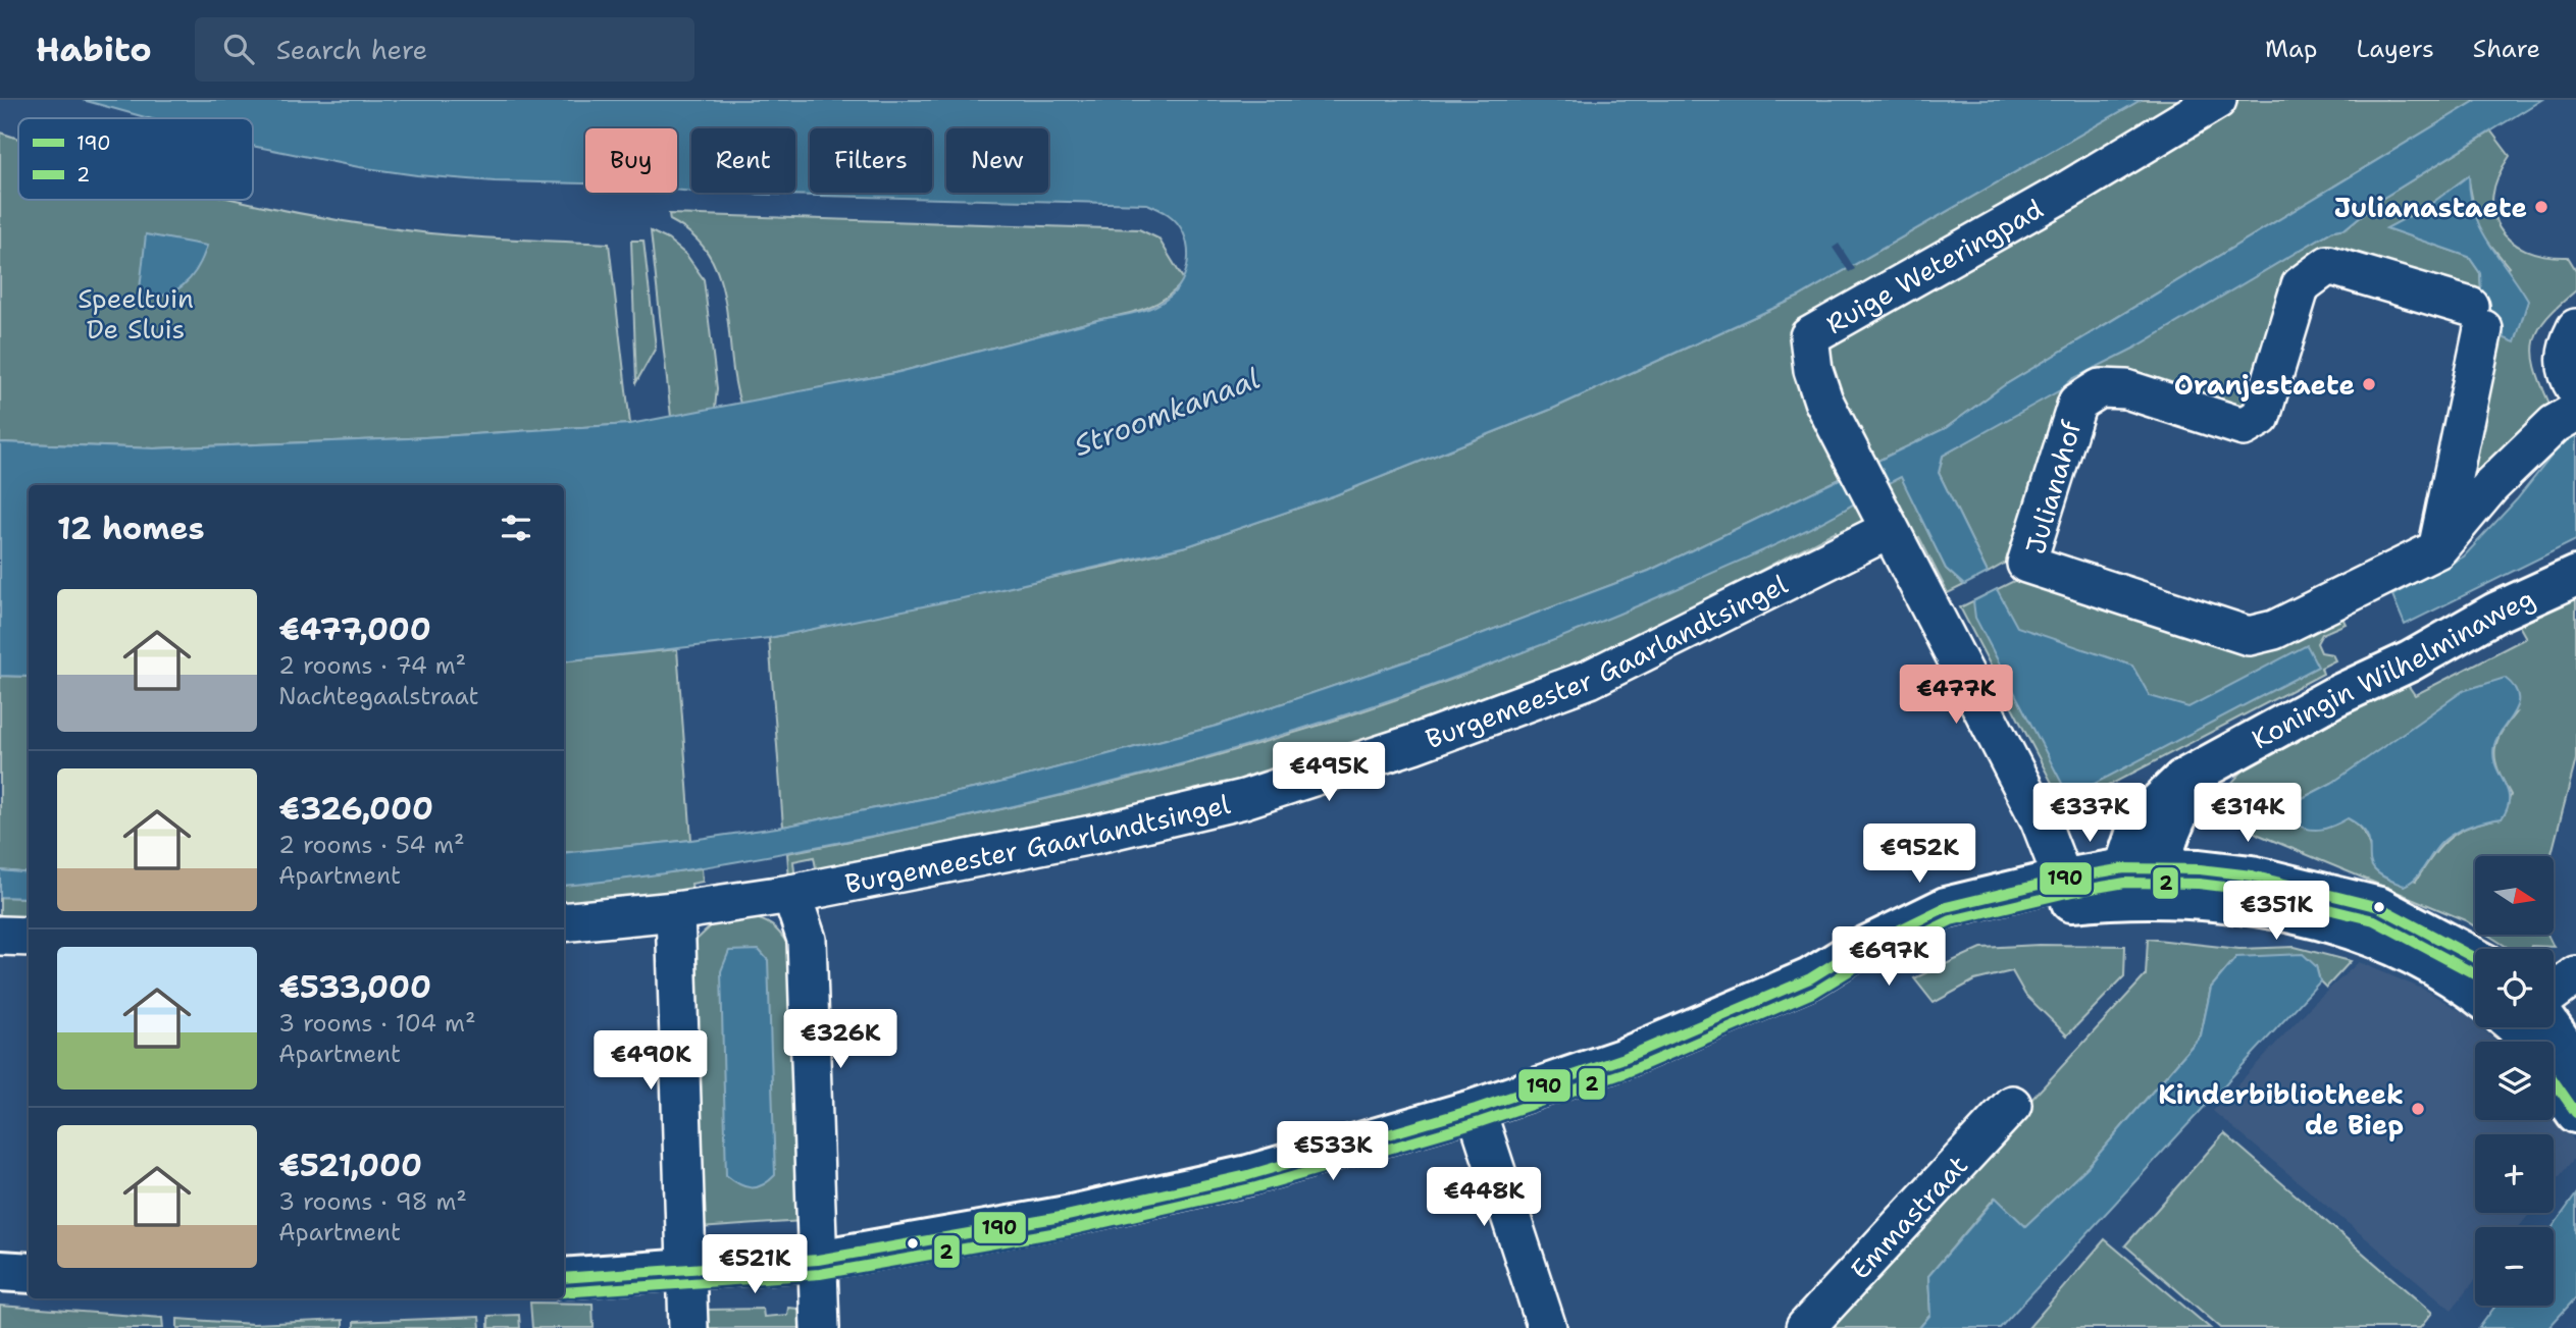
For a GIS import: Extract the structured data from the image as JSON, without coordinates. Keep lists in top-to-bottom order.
{
  "streets": {
    "main road": ["Koningin Wilhelminaweg"],
    "street": [
      "Ruige Weteringpad",
      "Julianahof",
      "Burgemeester Gaarlandtsingel",
      "Emmastraat"
    ]
  },
  "crossings": [
    ["Ruige Weteringpad", "Burgemeester Gaarlandtsingel"]
  ],
  "water": ["Stroomkanaal"],
  "parks": ["Speeltuin De Sluis"],
  "places": ["Julianastaete", "Oranjestaete", "Kinderbibliotheek de Biep"],
  "lines": ["transit line 190", "transit line 2"],
  "legend": ["190", "2"],
  "north": "right",
  "page": {
    "header": "Habito",
    "search": "Search here",
    "nav": ["Map", "Layers", "Share"],
    "chip": [
      "Buy",
      "Rent",
      "Filters",
      "New"
    ],
    "heading": "12 homes",
    "list": [
      {
        "name": "€477,000",
        "note": "2 rooms · 74 m² · Nachtegaalstraat"
      },
      {
        "name": "€326,000",
        "note": "2 rooms · 54 m² · Apartment"
      },
      {
        "name": "€533,000",
        "note": "3 rooms · 104 m² · Apartment"
      },
      {
        "name": "€521,000",
        "note": "3 rooms · 98 m² · Apartment"
      }
    ],
    "price": [
      "€477K",
      "€495K",
      "€337K",
      "€314K",
      "€952K",
      "€351K",
      "€697K",
      "€326K",
      "€490K",
      "€533K",
      "€448K",
      "€521K"
    ],
    "map_buttons": ["+", "−"]
  }
}
